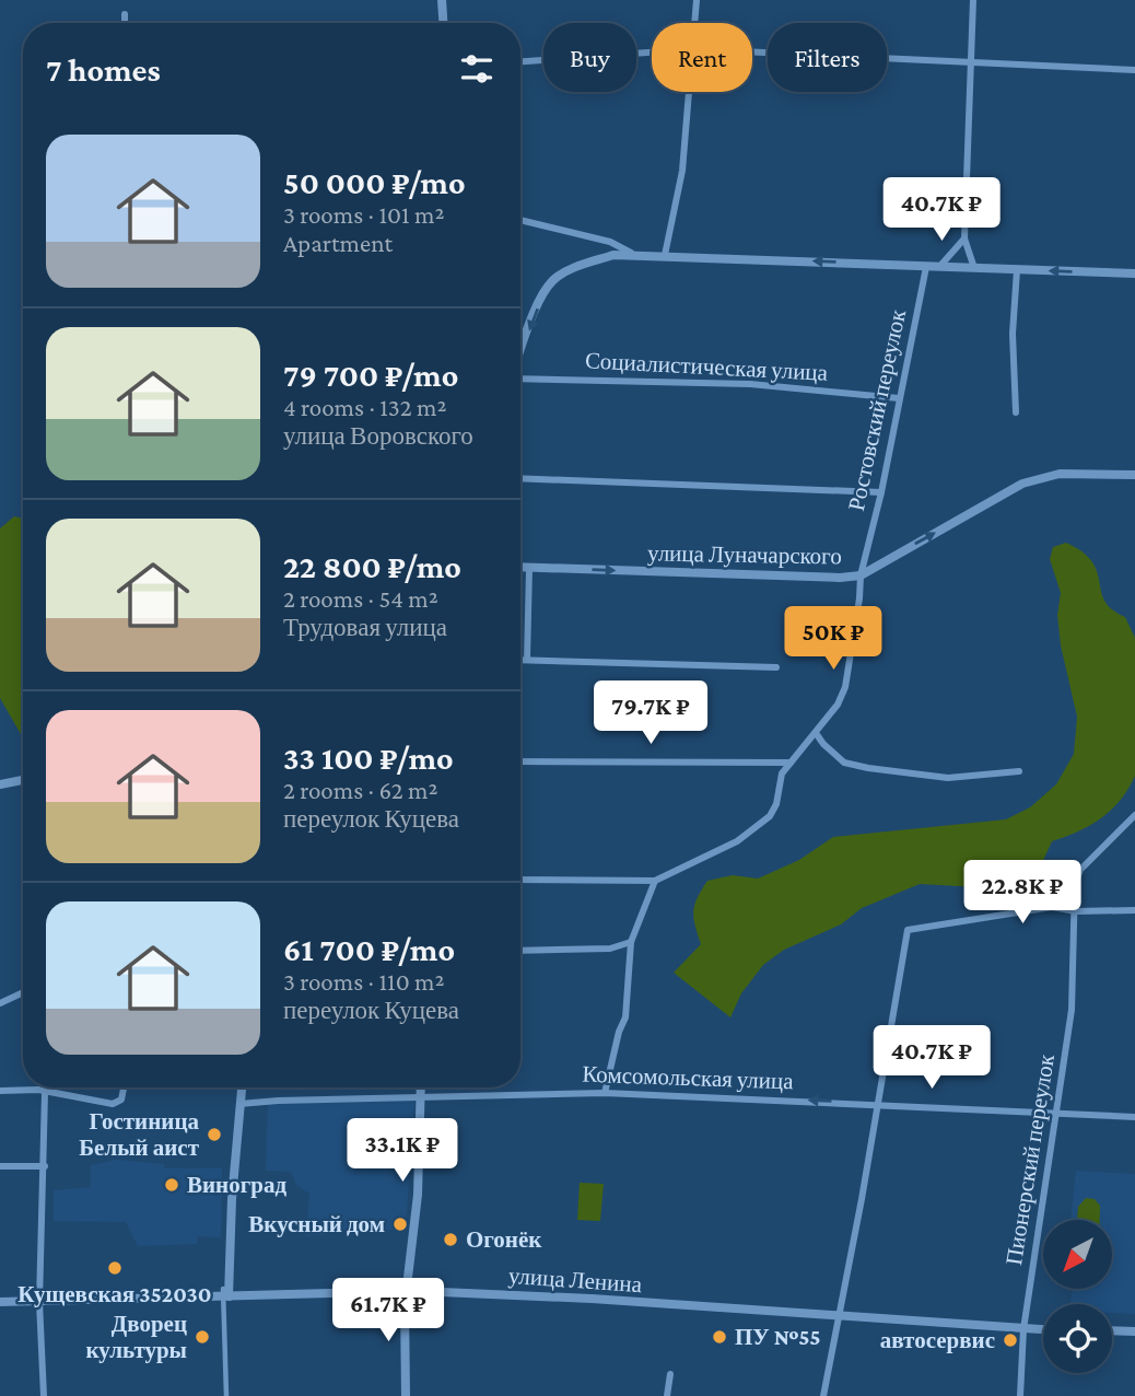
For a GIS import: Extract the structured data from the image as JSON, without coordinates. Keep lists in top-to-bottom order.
{
  "streets": {
    "street": [
      "Социалистическая улица",
      "Ростовский переулок",
      "улица Луначарского",
      "Комсомольская улица",
      "Пионерский переулок",
      "улица Ленина"
    ]
  },
  "crossings": [
    ["Социалистическая улица", "Ростовский переулок"],
    ["Ростовский переулок", "улица Луначарского"],
    ["Комсомольская улица", "Пионерский переулок"],
    ["Пионерский переулок", "улица Ленина"]
  ],
  "one_way": ["улица Луначарского"],
  "places": [
    "Гостиница Белый аист",
    "Виноград",
    "Вкусный дом",
    "Огонёк",
    "Кущевская 352030",
    "Дворец культуры",
    "ПУ №55",
    "автосервис"
  ],
  "north": "bottom left",
  "page": {
    "chip": ["Buy", "Rent", "Filters"],
    "heading": "7 homes",
    "list": [
      {
        "name": "50 000 ₽/mo",
        "note": "3 rooms · 101 m² · Apartment"
      },
      {
        "name": "79 700 ₽/mo",
        "note": "4 rooms · 132 m² · улица Воровского"
      },
      {
        "name": "22 800 ₽/mo",
        "note": "2 rooms · 54 m² · Трудовая улица"
      },
      {
        "name": "33 100 ₽/mo",
        "note": "2 rooms · 62 m² · переулок Куцева"
      },
      {
        "name": "61 700 ₽/mo",
        "note": "3 rooms · 110 m² · переулок Куцева"
      }
    ],
    "price": [
      "40.7K ₽",
      "50K ₽",
      "79.7K ₽",
      "22.8K ₽",
      "40.7K ₽",
      "33.1K ₽",
      "61.7K ₽"
    ]
  }
}
